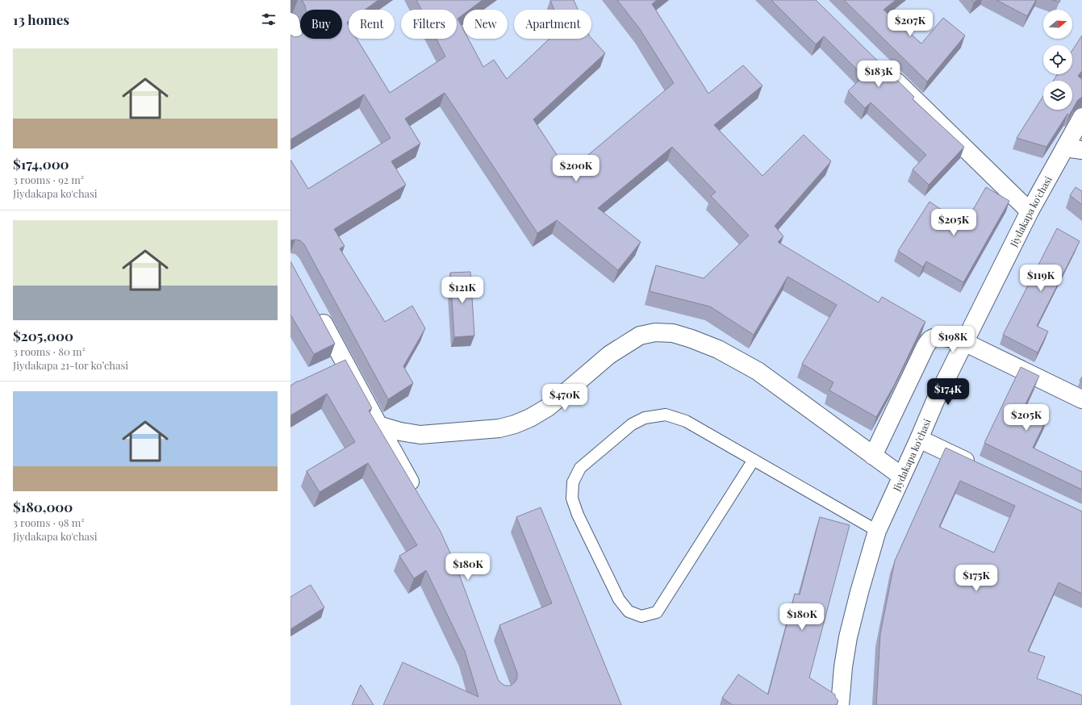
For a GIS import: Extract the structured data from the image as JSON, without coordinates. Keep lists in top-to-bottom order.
{
  "streets": {
    "street": ["Jiydakapa ko'chasi"]
  },
  "north": "right",
  "page": {
    "heading": "13 homes",
    "price": [
      "$207K",
      "$183K",
      "$200K",
      "$205K",
      "$119K",
      "$121K",
      "$198K",
      "$174K",
      "$470K",
      "$205K",
      "$180K",
      "$175K",
      "$180K"
    ],
    "chip": [
      "Buy",
      "Rent",
      "Filters",
      "New",
      "Apartment"
    ],
    "list": [
      {
        "name": "$174,000",
        "note": "3 rooms · 92 m² · Jiydakapa ko'chasi"
      },
      {
        "name": "$205,000",
        "note": "3 rooms · 80 m² · Jiydakapa 21-tor koʼchasi"
      },
      {
        "name": "$180,000",
        "note": "3 rooms · 98 m² · Jiydakapa ko'chasi"
      }
    ]
  }
}
